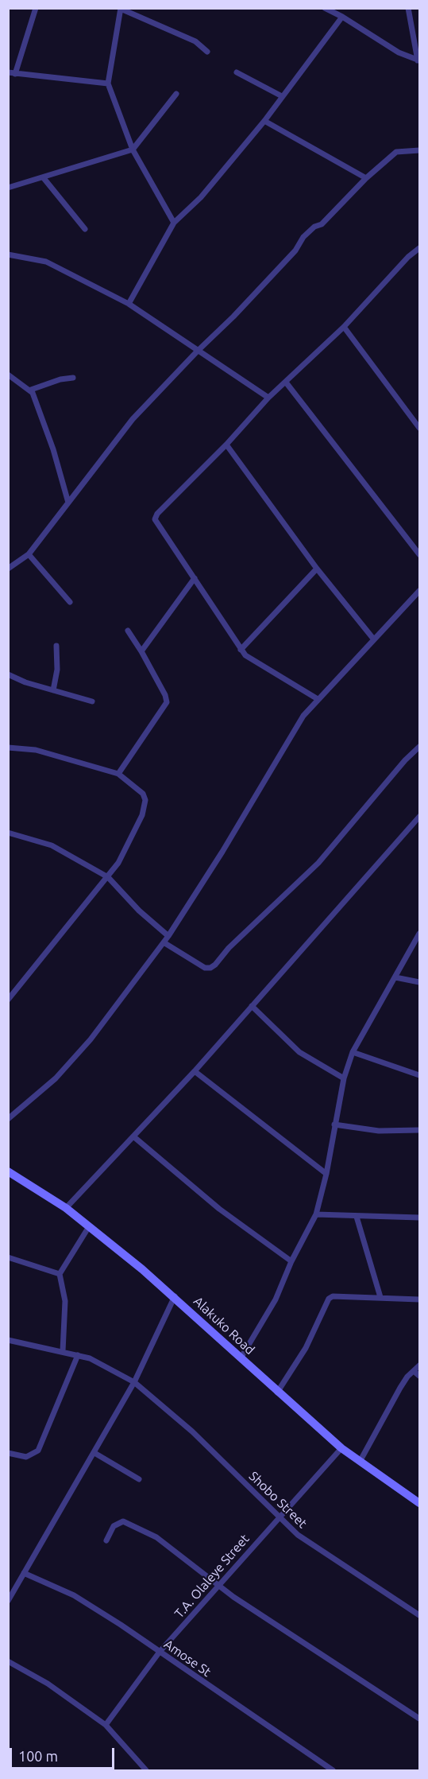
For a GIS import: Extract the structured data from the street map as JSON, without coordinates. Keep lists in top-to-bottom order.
{
  "streets": {
    "main road": ["Alakuko Road"],
    "street": ["Shobo Street", "T.A. Olaleye Street", "Amose St"]
  },
  "crossings": [
    ["Alakuko Road", "T.A. Olaleye Street"],
    ["Shobo Street", "T.A. Olaleye Street"],
    ["T.A. Olaleye Street", "Amose St"]
  ],
  "scale_bar": "100 m"
}
